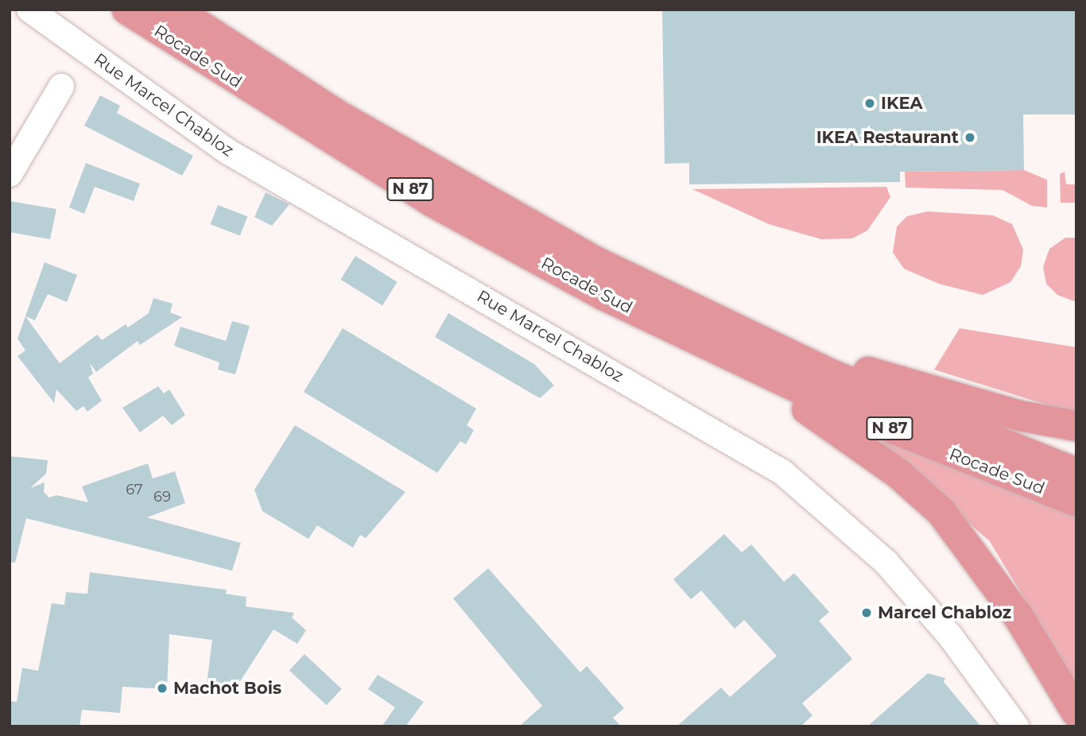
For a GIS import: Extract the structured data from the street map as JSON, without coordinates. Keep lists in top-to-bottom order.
{
  "streets": {
    "highway": ["Rocade Sud", "N 87"],
    "street": ["Rue Marcel Chabloz"]
  },
  "places": [
    "IKEA",
    "IKEA Restaurant",
    "Marcel Chabloz",
    "Machot Bois"
  ],
  "house_numbers": ["67", "69"]
}
